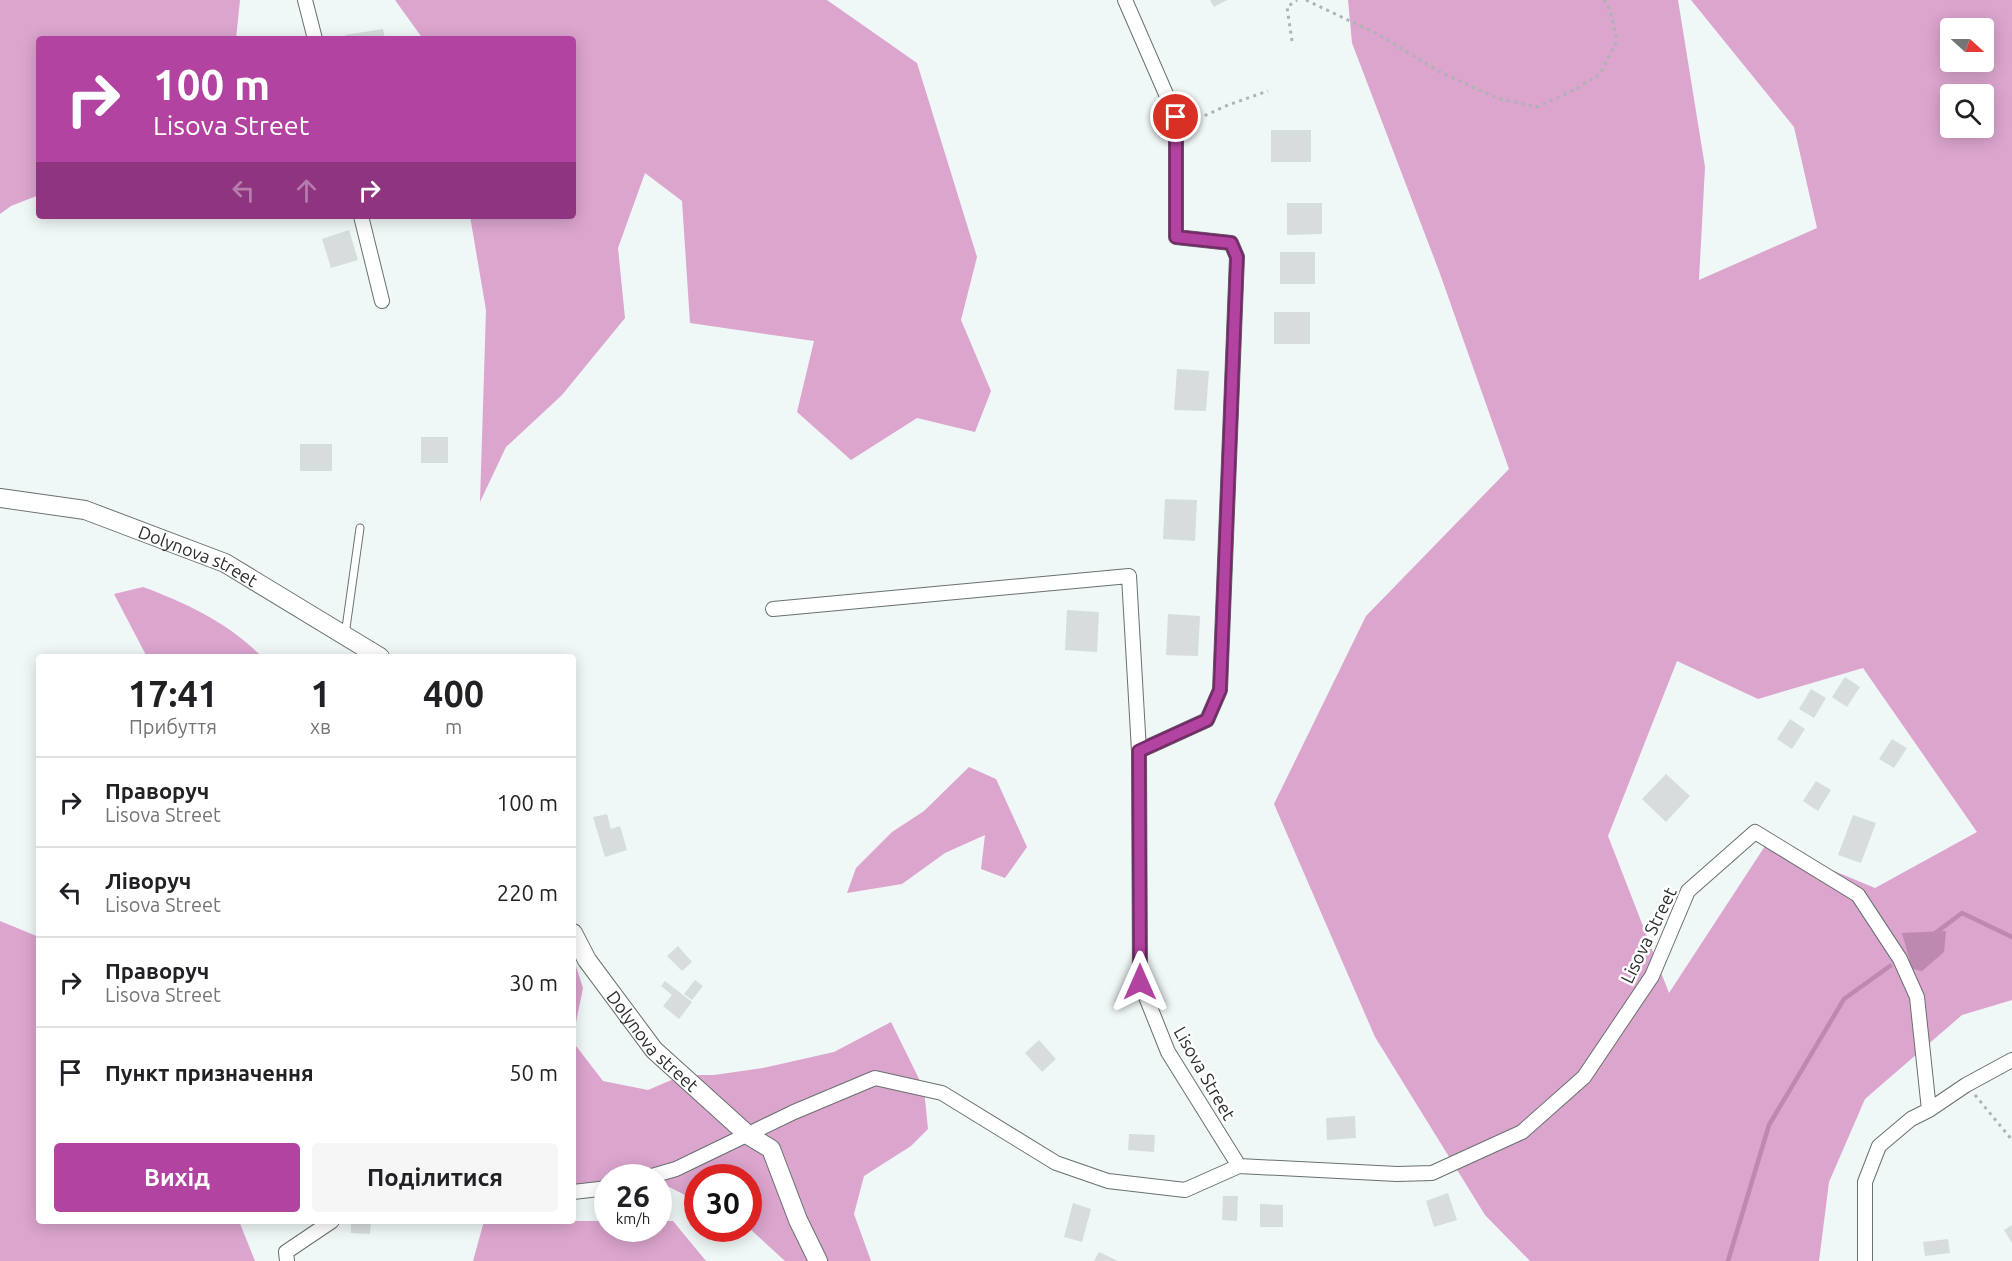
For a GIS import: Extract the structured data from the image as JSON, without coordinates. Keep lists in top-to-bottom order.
{
  "streets": {
    "street": ["Dolynova street", "Lisova Street"]
  },
  "north": "right",
  "page": {
    "turn": ["100 m", "Lisova Street"],
    "eta": [
      "17:41",
      "Прибуття",
      "1",
      "хв",
      "400",
      "m"
    ],
    "list": [
      {
        "name": "Праворуч",
        "note": "Lisova Street",
        "value": "100 m"
      },
      {
        "name": "Ліворуч",
        "note": "Lisova Street",
        "value": "220 m"
      },
      {
        "name": "Праворуч",
        "note": "Lisova Street",
        "value": "30 m"
      },
      {
        "name": "Пункт призначення",
        "value": "50 m"
      }
    ],
    "buttons": ["Вихід", "Поділитися"],
    "speed": "26 km/h",
    "limit": "30"
  }
}
